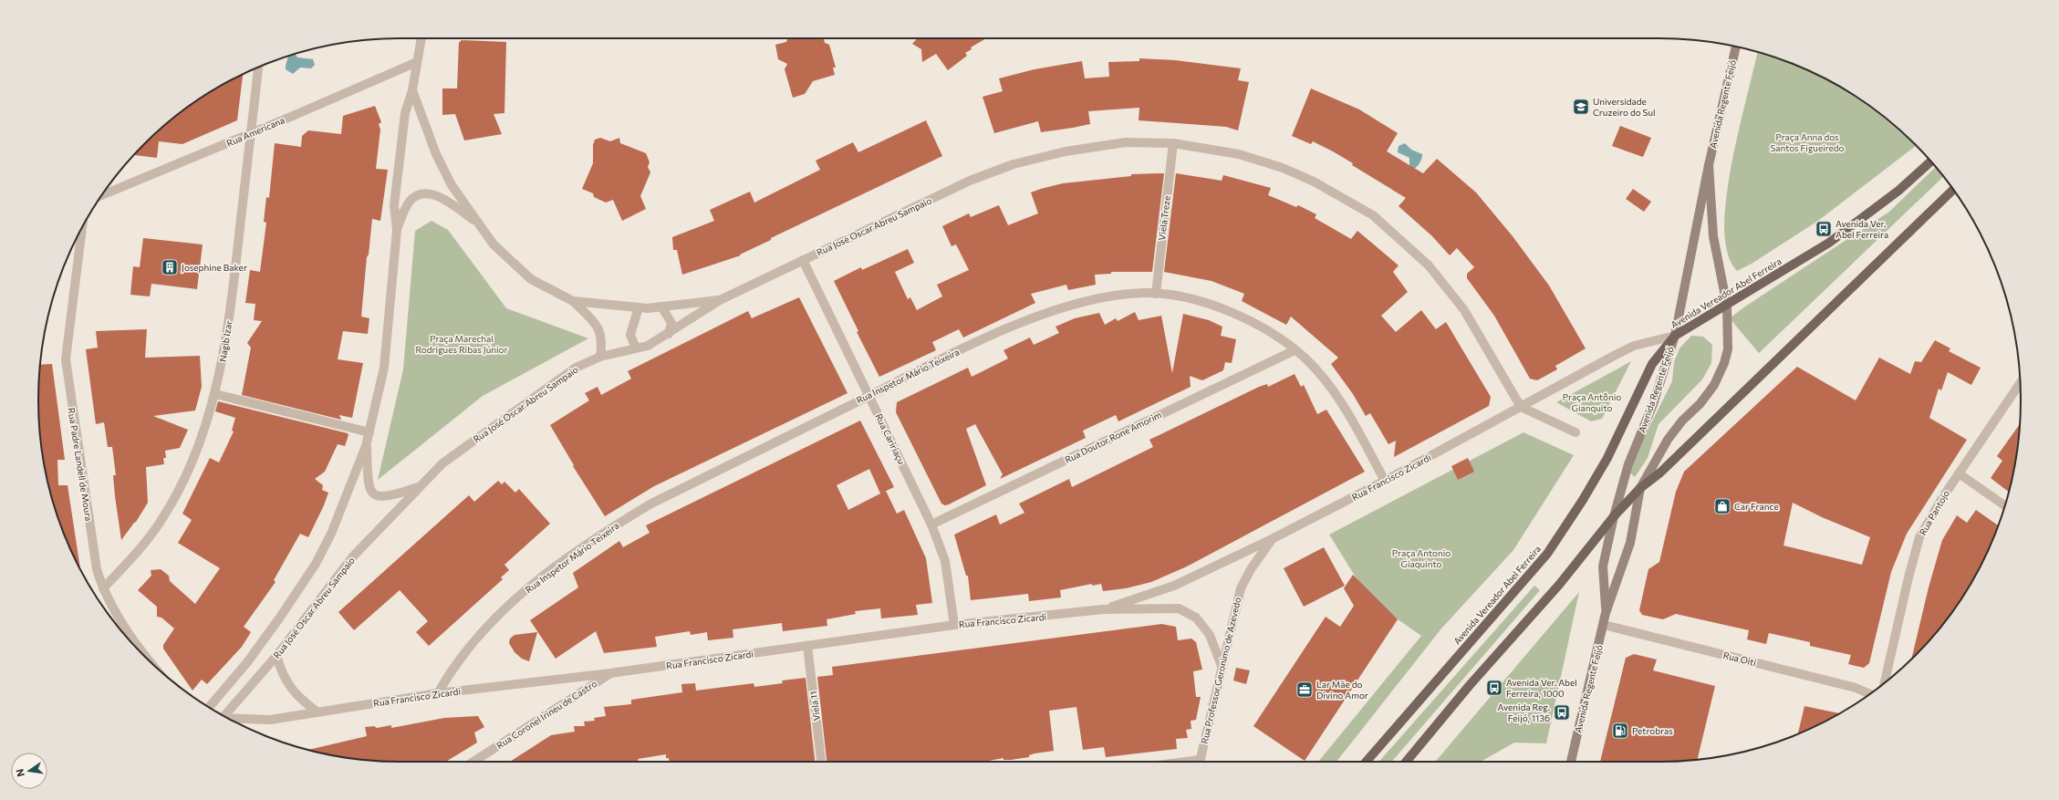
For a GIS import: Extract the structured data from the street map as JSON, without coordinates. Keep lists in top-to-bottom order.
{
  "streets": {
    "main road": ["Avenida Regente Feijó", "Avenida Vereador Abel Ferreira"],
    "street": [
      "Rua Americana",
      "Viela Treze",
      "Rua José Oscar Abreu Sampaio",
      "Nagib Izar",
      "Rua Inspetor Mário Teixeira",
      "Rua Doutor Rone Amorim",
      "Rua Caririaçu",
      "Rua Padre Landell de Moura",
      "Rua Francisco Zicardi",
      "Rua Pantojo",
      "Rua Oiti",
      "Rua Professor Geronimo de Azevedo",
      "Viela 11",
      "Rua Coronel Irineu de Castro"
    ]
  },
  "crossings": [
    ["Avenida Regente Feijó", "Avenida Vereador Abel Ferreira"],
    ["Avenida Regente Feijó", "Rua Francisco Zicardi"],
    ["Avenida Regente Feijó", "Rua Oiti"],
    ["Rua Americana", "Nagib Izar"],
    ["Viela Treze", "Rua José Oscar Abreu Sampaio"],
    ["Viela Treze", "Rua Inspetor Mário Teixeira"],
    ["Rua José Oscar Abreu Sampaio", "Rua Caririaçu"],
    ["Rua José Oscar Abreu Sampaio", "Rua Francisco Zicardi"],
    ["Avenida Vereador Abel Ferreira", "Rua Francisco Zicardi"],
    ["Nagib Izar", "Rua Padre Landell de Moura"],
    ["Rua Inspetor Mário Teixeira", "Rua Doutor Rone Amorim"],
    ["Rua Inspetor Mário Teixeira", "Rua Caririaçu"],
    ["Rua Inspetor Mário Teixeira", "Rua Francisco Zicardi"],
    ["Rua Doutor Rone Amorim", "Rua Caririaçu"],
    ["Rua Caririaçu", "Rua Francisco Zicardi"],
    ["Rua Francisco Zicardi", "Rua Professor Geronimo de Azevedo"],
    ["Rua Francisco Zicardi", "Viela 11"],
    ["Rua Francisco Zicardi", "Rua Coronel Irineu de Castro"]
  ],
  "parks": [
    "Praça Anna dos Santos Figueiredo",
    "Praça Marechal Rodrigues Ribas Júnior",
    "Praça Antônio Gianquito",
    "Praça Antonio Giaquinto"
  ],
  "places": {
    "school or university": ["Universidade Cruzeiro do Sul"],
    "bus stop": ["Avenida Ver. Abel Ferreira", "Avenida Ver. Abel Ferreira, 1000", "Avenida Reg. Feijó, 1136"],
    "building": ["Josephine Baker"],
    "shop": ["Car France"],
    "office": ["Lar Mãe do Divino Amor"],
    "fuel station": ["Petrobras"]
  },
  "north": "left"
}
